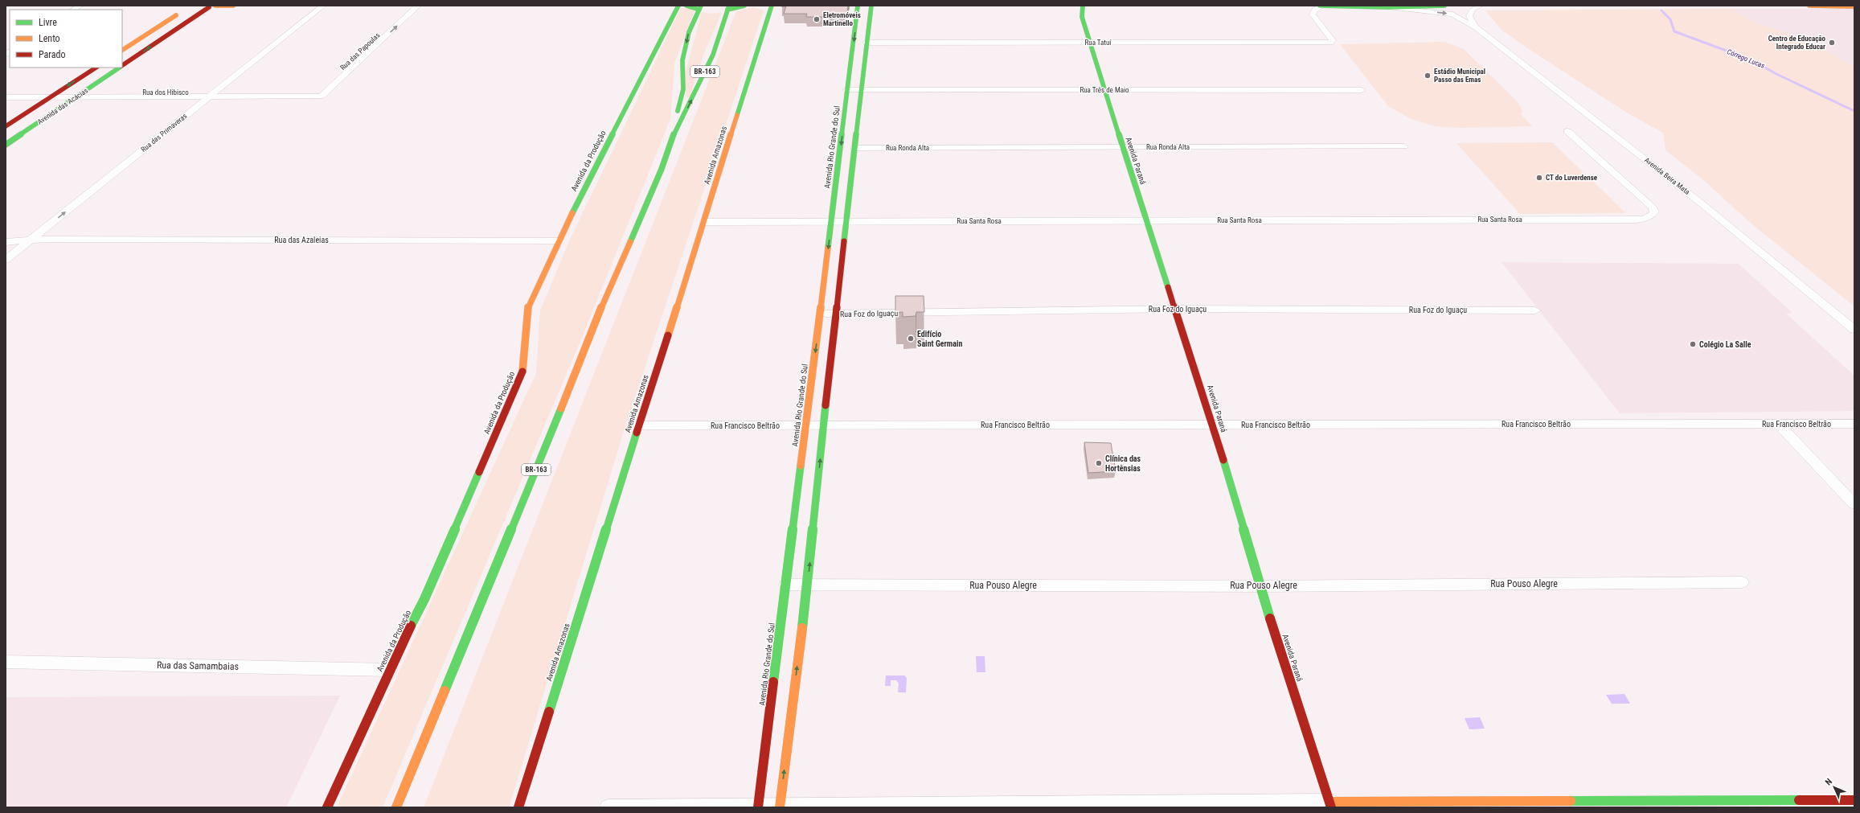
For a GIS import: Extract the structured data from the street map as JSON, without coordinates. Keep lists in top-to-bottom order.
{
  "streets": {
    "main road": [
      "BR-163",
      "Avenida das Acácias",
      "Avenida Rio Grande do Sul",
      "Avenida Amazonas",
      "Avenida da Produção",
      "Avenida Paraná"
    ],
    "street": [
      "Rua Tatuí",
      "Rua das Papoulas",
      "Rua Três de Maio",
      "Rua dos Hibisco",
      "Rua das Primaveras",
      "Rua Ronda Alta",
      "Avenida Beira Mata",
      "Rua Santa Rosa",
      "Rua das Azaleias",
      "Rua Foz do Iguaçu",
      "Rua Francisco Beltrão",
      "Rua Pouso Alegre",
      "Rua das Samambaias"
    ]
  },
  "crossings": [
    ["Rua Tatuí", "Avenida Paraná"],
    ["Rua das Papoulas", "Rua dos Hibisco"],
    ["Rua Três de Maio", "Avenida Rio Grande do Sul"],
    ["Rua Três de Maio", "Avenida Paraná"],
    ["Rua dos Hibisco", "Avenida das Acácias"],
    ["Rua dos Hibisco", "Rua das Primaveras"],
    ["Rua das Primaveras", "Rua das Azaleias"],
    ["Avenida Rio Grande do Sul", "Rua Santa Rosa"],
    ["Avenida Rio Grande do Sul", "Rua Foz do Iguaçu"],
    ["Avenida Rio Grande do Sul", "Rua Francisco Beltrão"],
    ["Avenida Rio Grande do Sul", "Rua Pouso Alegre"],
    ["Rua Ronda Alta", "Avenida Paraná"],
    ["Avenida Amazonas", "Rua Santa Rosa"],
    ["Avenida Amazonas", "Rua Francisco Beltrão"],
    ["Avenida da Produção", "Rua das Azaleias"],
    ["Avenida da Produção", "Rua das Samambaias"],
    ["Avenida Paraná", "Rua Santa Rosa"],
    ["Avenida Paraná", "Rua Foz do Iguaçu"],
    ["Avenida Paraná", "Rua Francisco Beltrão"],
    ["Avenida Paraná", "Rua Pouso Alegre"]
  ],
  "water": ["Córrego Lucas"],
  "places": [
    "Eletromóveis Martinello",
    "Centro de Educação Integrado Educar",
    "Estádio Municipal Passo das Emas",
    "CT do Luverdense",
    "Edifício Saint Germain",
    "Colégio La Salle",
    "Clínica das Hortênsias"
  ],
  "legend": ["Livre", "Lento", "Parado"],
  "north": "top left"
}
